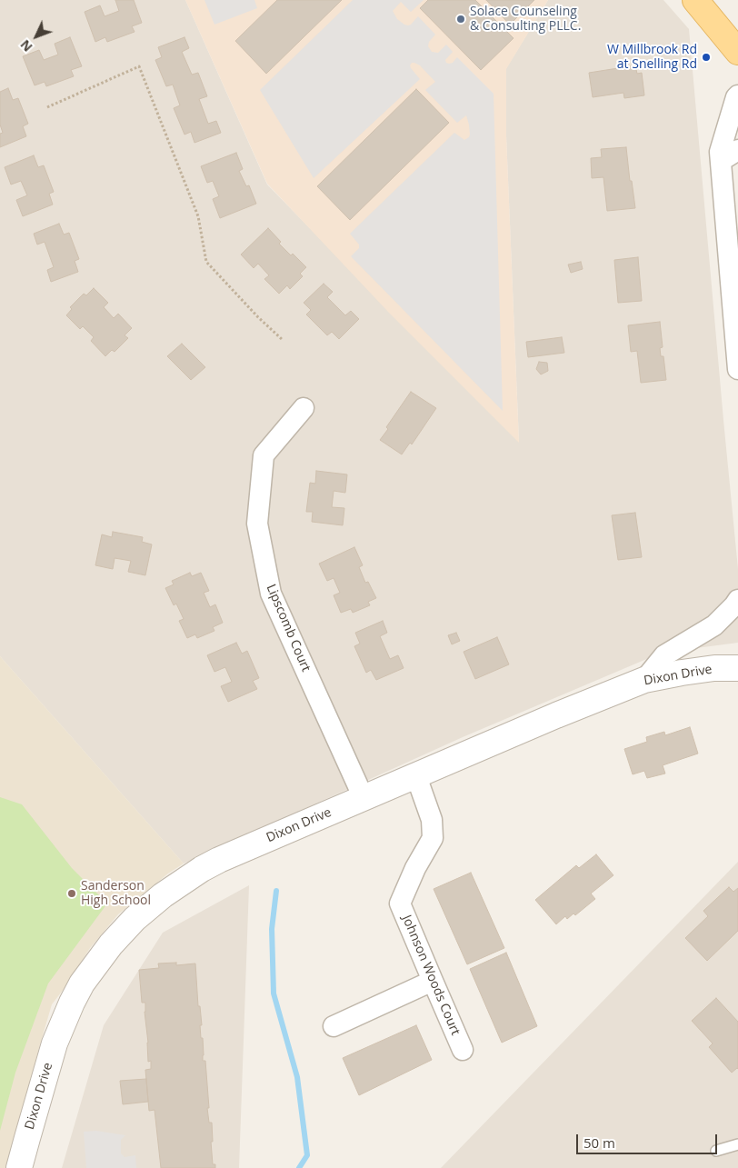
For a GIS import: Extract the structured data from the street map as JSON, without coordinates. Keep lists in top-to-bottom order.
{
  "streets": {
    "street": ["Lipscomb Court", "Dixon Drive", "Johnson Woods Court"]
  },
  "crossings": [
    ["Lipscomb Court", "Dixon Drive"],
    ["Dixon Drive", "Johnson Woods Court"]
  ],
  "places": ["Solace Counseling & Consulting PLLC.", "W Millbrook Rd at Snelling Rd", "Sanderson High School"],
  "scale_bar": "50 m",
  "north": "bottom left"
}
